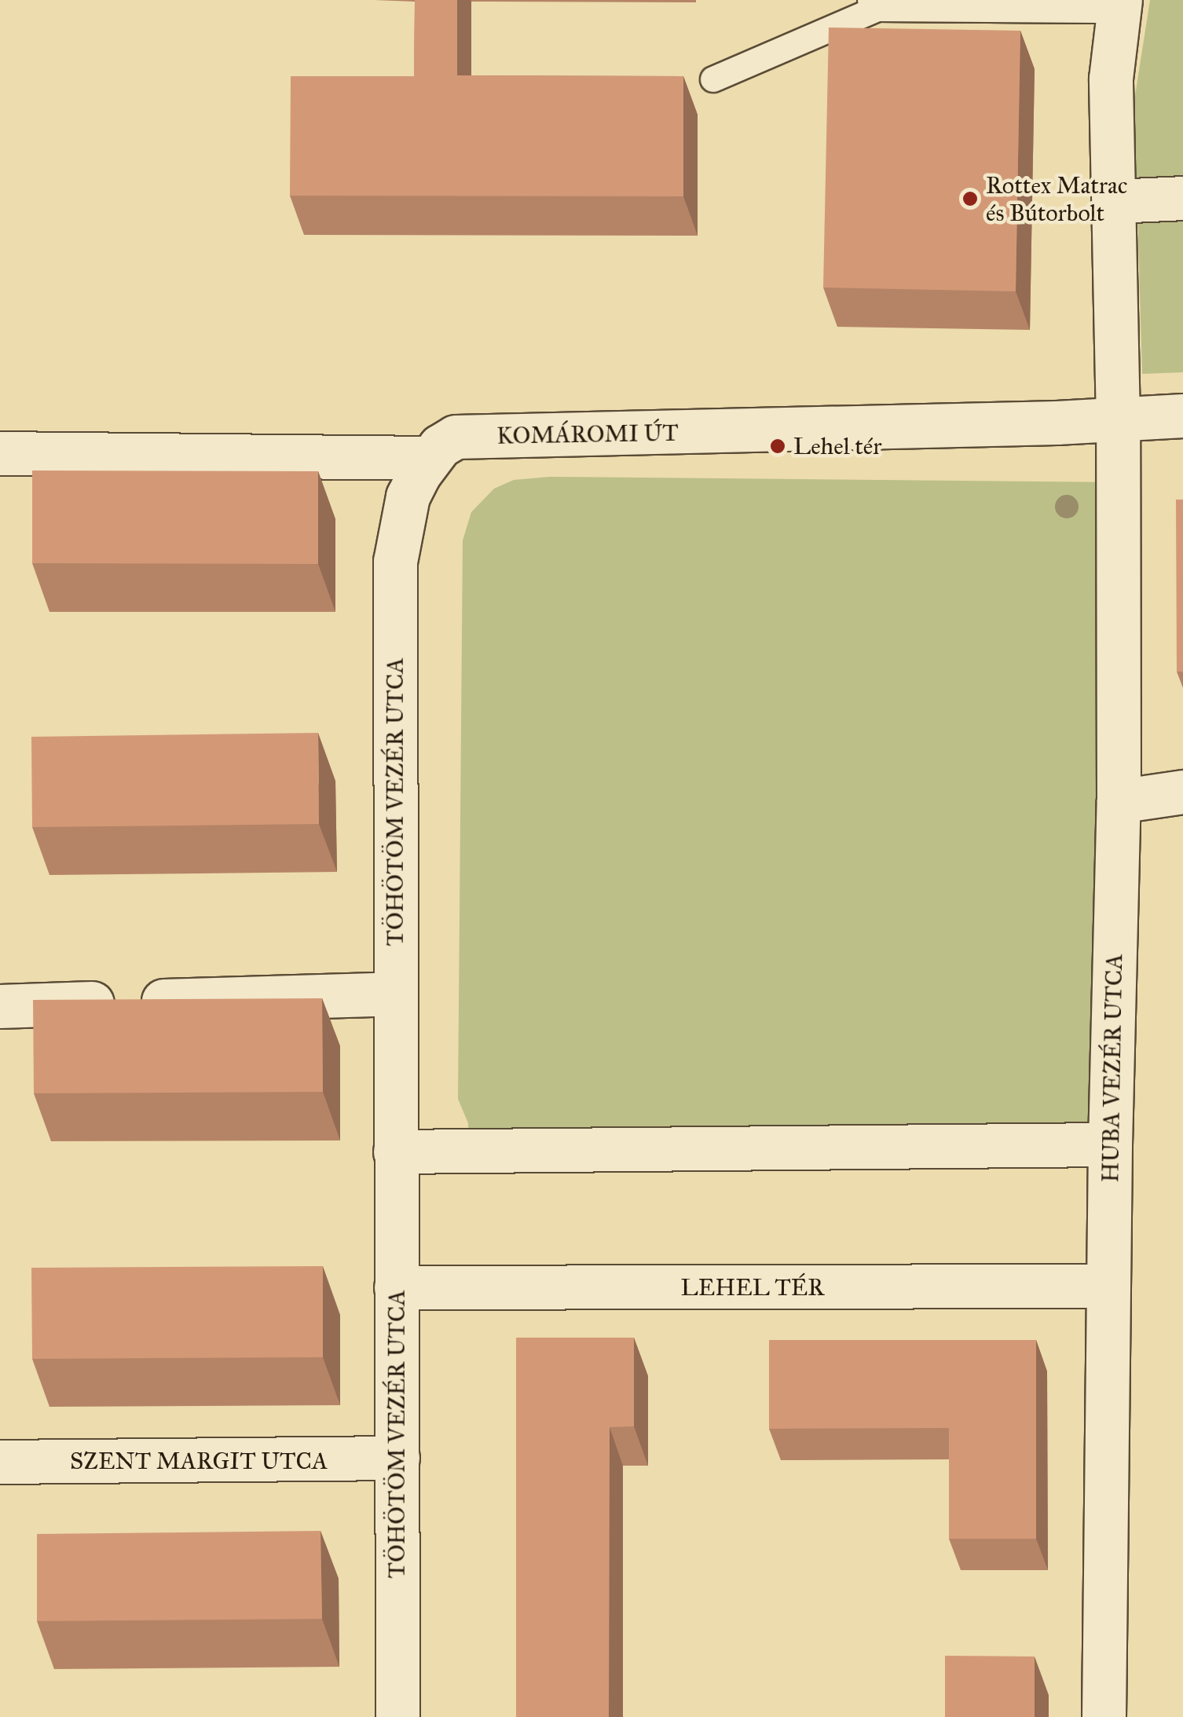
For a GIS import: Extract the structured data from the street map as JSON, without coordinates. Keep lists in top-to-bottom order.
{
  "streets": {
    "street": [
      "KOMÁROMI ÚT",
      "TÖHÖTÖM VEZÉR UTCA",
      "HUBA VEZÉR UTCA",
      "LEHEL TÉR",
      "SZENT MARGIT UTCA"
    ]
  },
  "crossings": [
    ["KOMÁROMI ÚT", "TÖHÖTÖM VEZÉR UTCA"],
    ["KOMÁROMI ÚT", "HUBA VEZÉR UTCA"],
    ["TÖHÖTÖM VEZÉR UTCA", "LEHEL TÉR"],
    ["TÖHÖTÖM VEZÉR UTCA", "SZENT MARGIT UTCA"],
    ["HUBA VEZÉR UTCA", "LEHEL TÉR"]
  ],
  "places": ["Rottex Matrac és Bútorbolt", "Lehel tér"]
}
